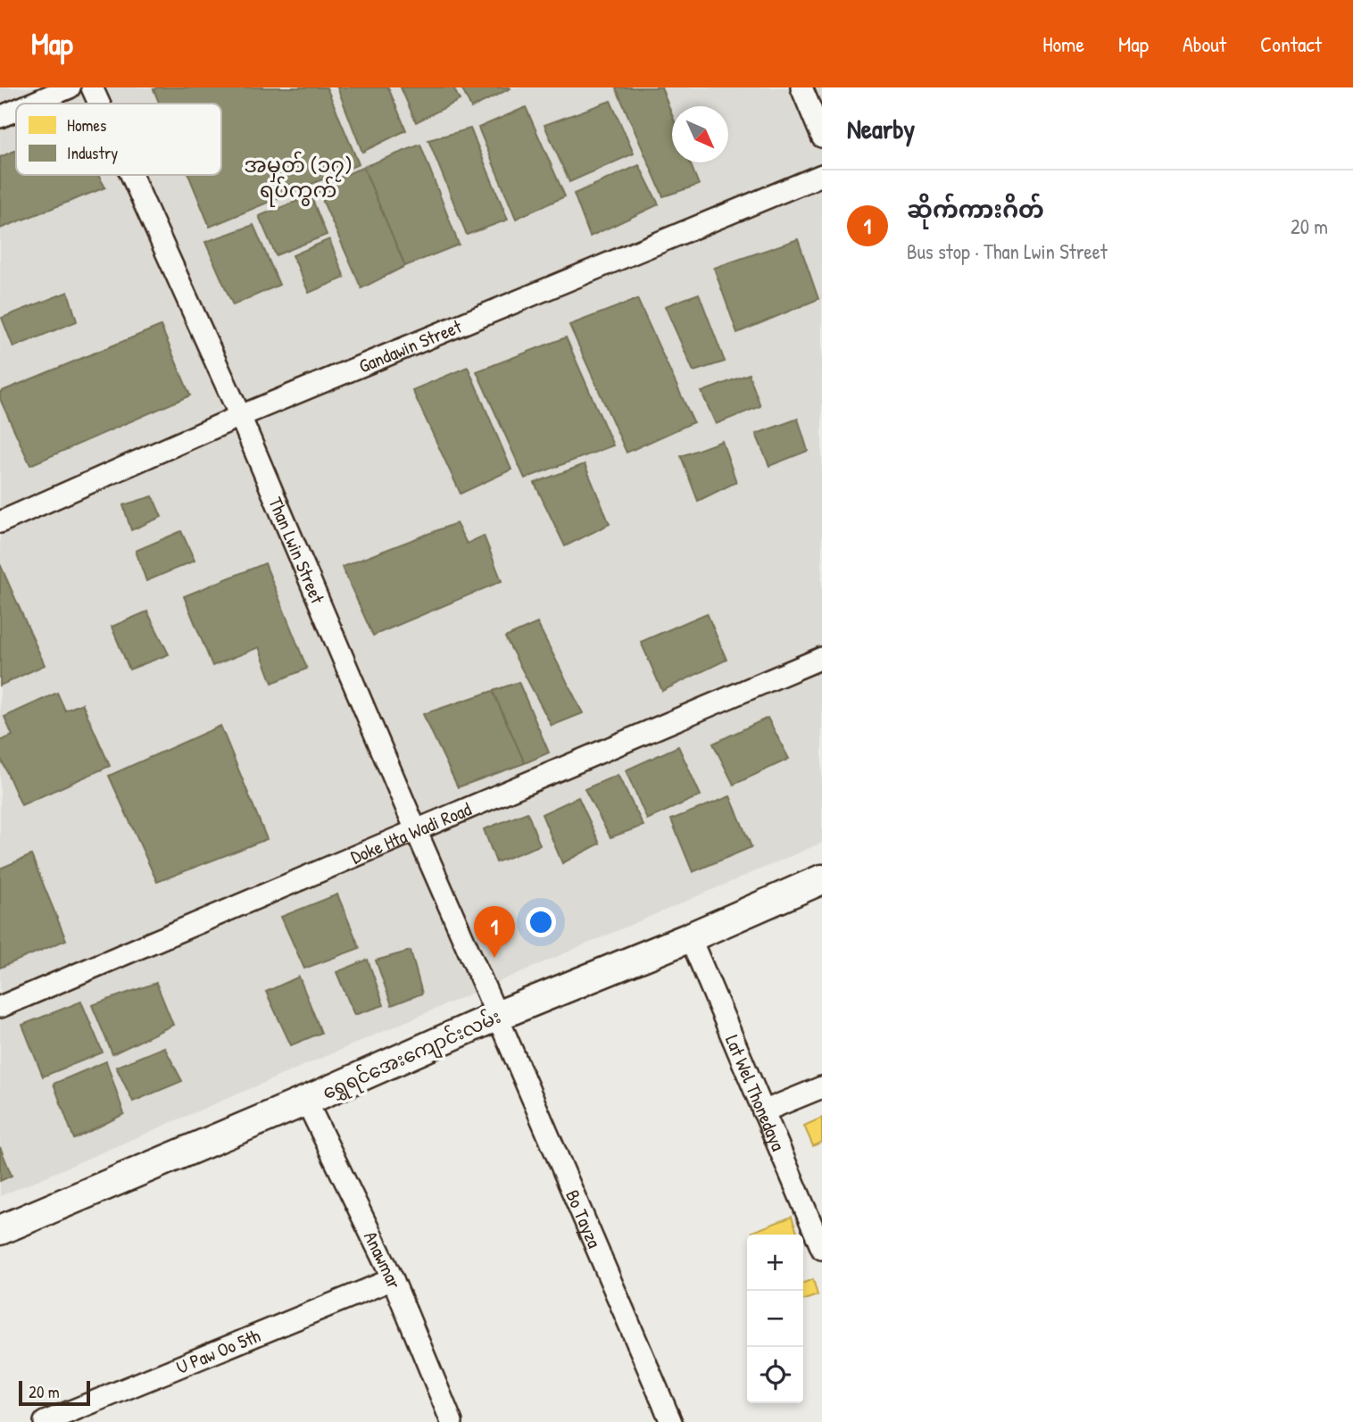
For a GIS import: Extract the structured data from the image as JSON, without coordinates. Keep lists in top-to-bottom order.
{
  "streets": {
    "street": [
      "Gandawin Street",
      "Than Lwin Street",
      "Doke Hta Wadi Road",
      "ရွှေရင်အေးကျောင်းလမ်း",
      "Lat Wel Thonedaya",
      "Bo Tayza",
      "Anawmar",
      "U Paw Oo 5th"
    ]
  },
  "crossings": [
    ["Gandawin Street", "Than Lwin Street"],
    ["Than Lwin Street", "Doke Hta Wadi Road"],
    ["Than Lwin Street", "ရွှေရင်အေးကျောင်းလမ်း"],
    ["Than Lwin Street", "Bo Tayza"],
    ["ရွှေရင်အေးကျောင်းလမ်း", "Lat Wel Thonedaya"],
    ["ရွှေရင်အေးကျောင်းလမ်း", "Bo Tayza"],
    ["ရွှေရင်အေးကျောင်းလမ်း", "Anawmar"],
    ["Anawmar", "U Paw Oo 5th"]
  ],
  "districts": ["အမှတ် (၁၇) ရပ်ကွက်"],
  "legend": ["Homes", "Industry"],
  "scale_bar": "20 m",
  "north": "bottom right",
  "page": {
    "header": "Map",
    "nav": [
      "Home",
      "Map",
      "About",
      "Contact"
    ],
    "heading": "Nearby",
    "list": [
      {
        "mark": "1",
        "name": "ဆိုက်ကားဂိတ်",
        "note": "Bus stop · Than Lwin Street",
        "value": "20 m"
      }
    ],
    "pins": "1",
    "map_buttons": ["+", "−"],
    "scale": "20 m"
  }
}
